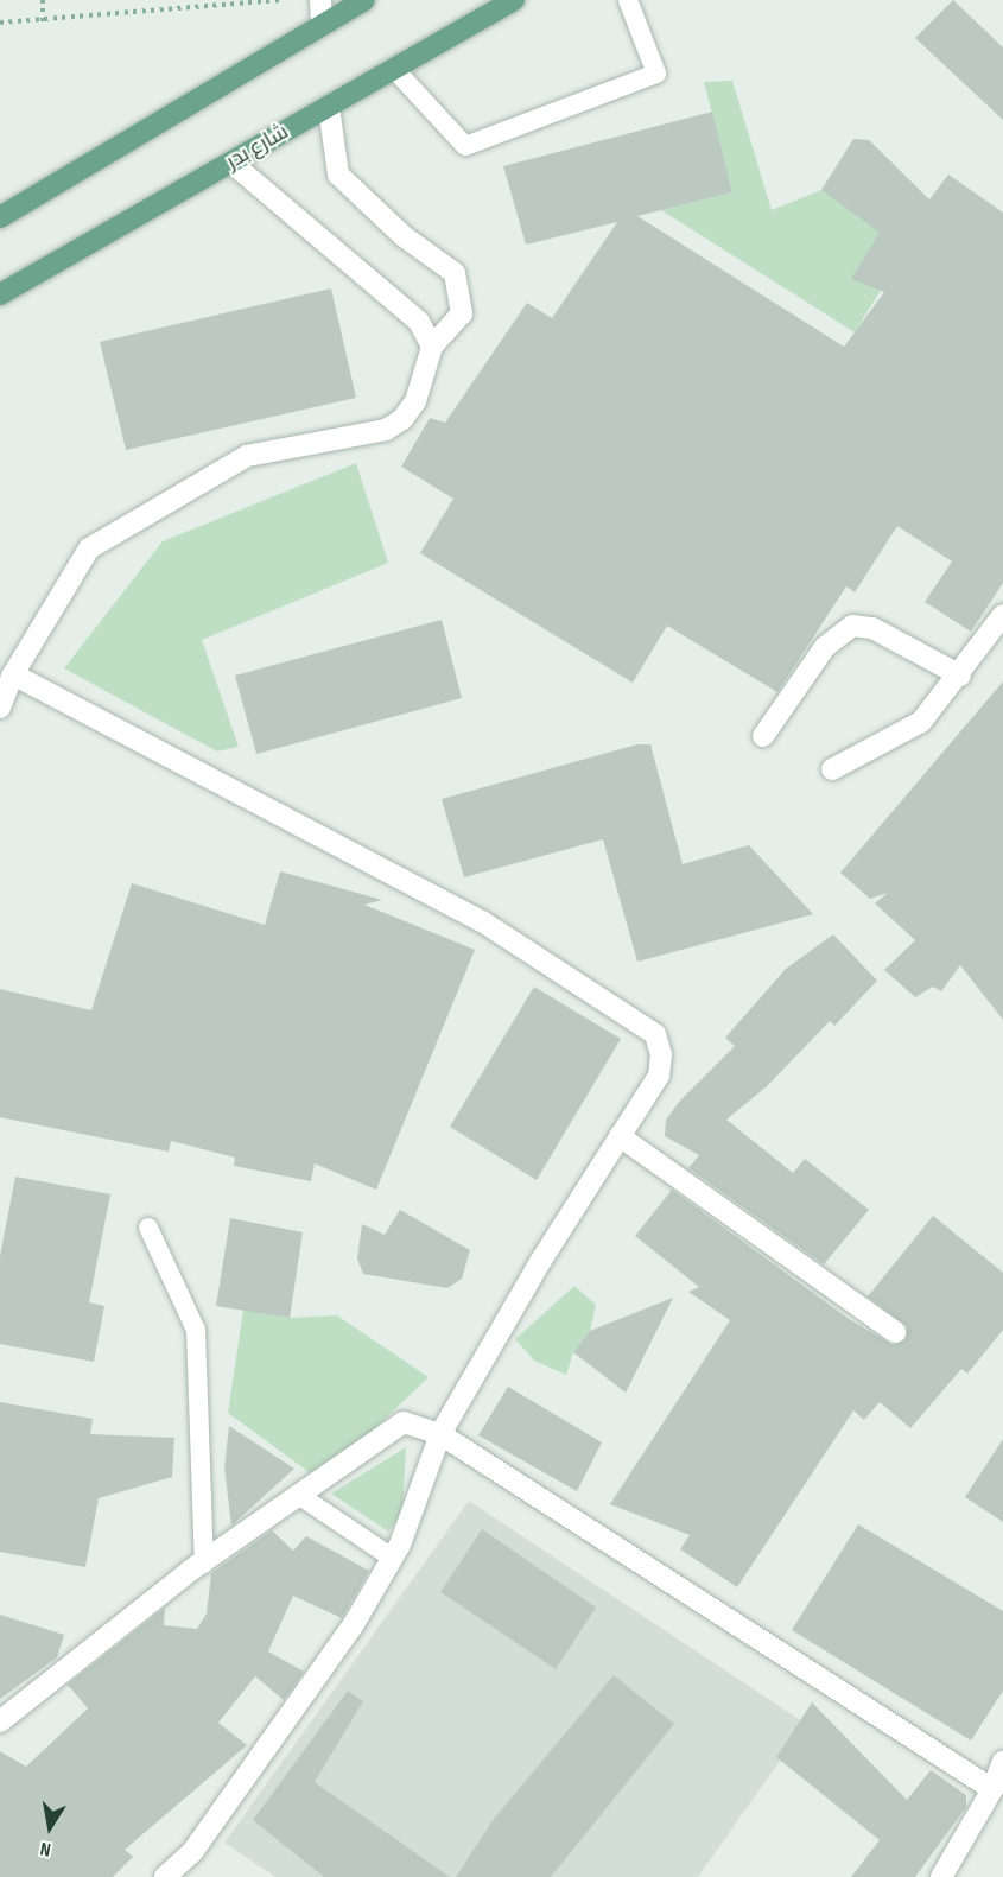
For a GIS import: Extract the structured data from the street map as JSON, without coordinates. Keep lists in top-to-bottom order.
{
  "streets": {
    "main road": ["شارع بدر"]
  },
  "north": "bottom"
}
